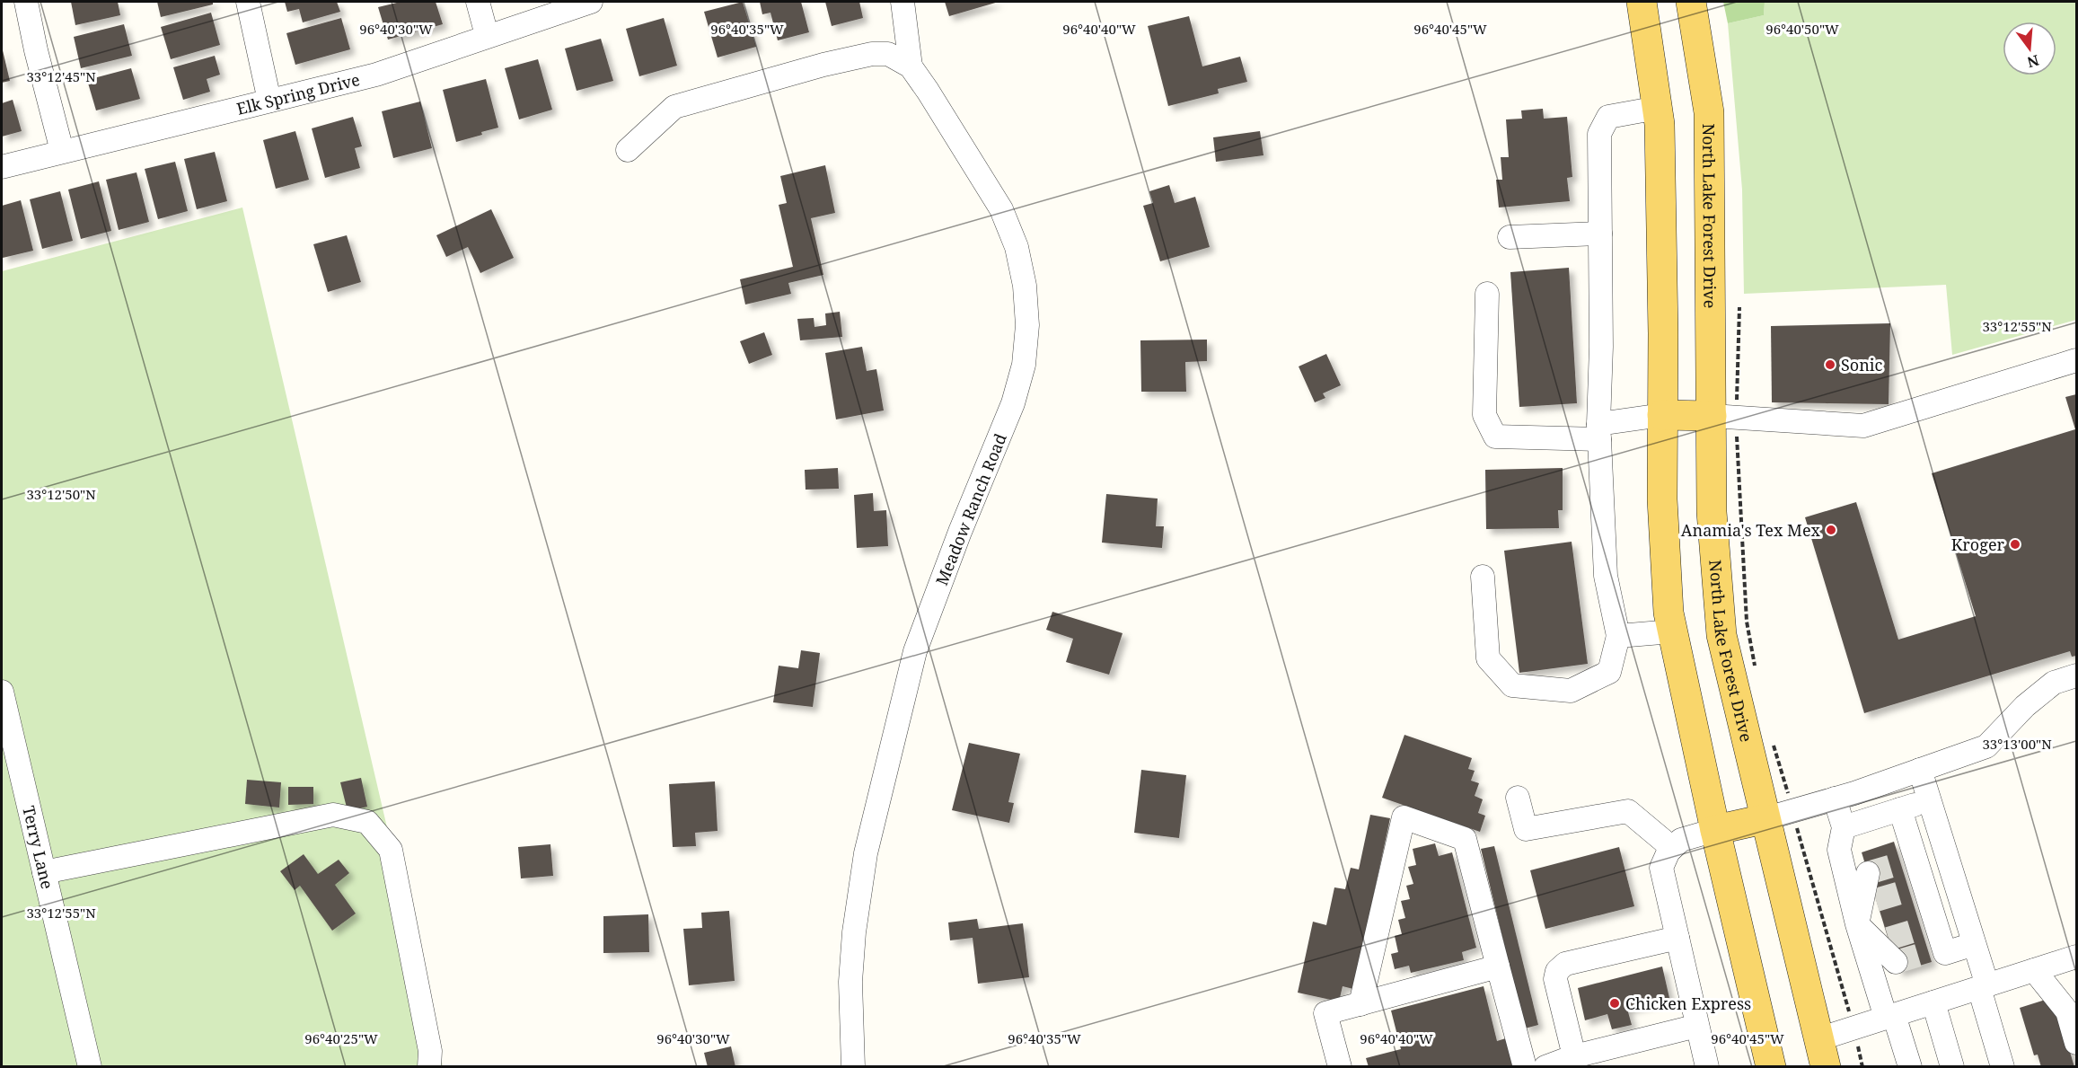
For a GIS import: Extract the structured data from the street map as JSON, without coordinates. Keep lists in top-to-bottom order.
{
  "streets": {
    "main road": ["North Lake Forest Drive"],
    "street": ["Elk Spring Drive", "Meadow Ranch Road", "Terry Lane"]
  },
  "places": [
    "Sonic",
    "Anamia's Tex Mex",
    "Kroger",
    "Chicken Express"
  ],
  "north": "bottom",
  "coordinates": [
    "96°40'30\"W",
    "96°40'35\"W",
    "96°40'40\"W",
    "96°40'45\"W",
    "96°40'50\"W",
    "33°12'45\"N",
    "33°12'55\"N",
    "33°12'50\"N",
    "33°13'00\"N",
    "96°40'25\"W"
  ]
}
